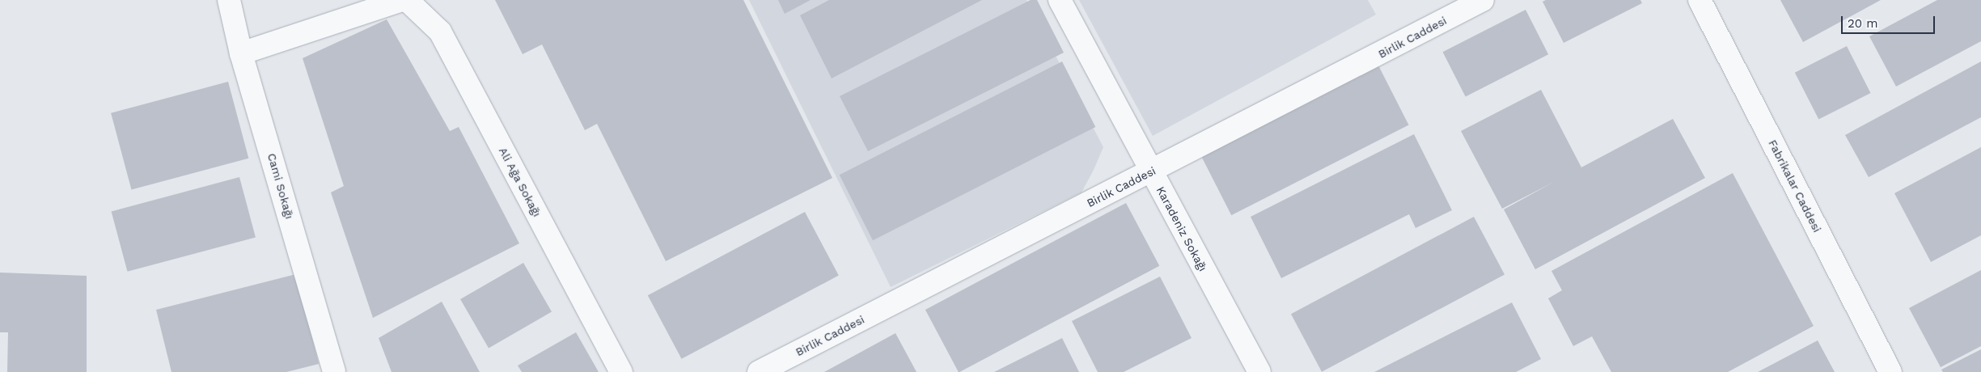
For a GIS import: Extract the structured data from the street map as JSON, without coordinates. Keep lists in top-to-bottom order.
{
  "streets": {
    "street": [
      "Birlik Caddesi",
      "Ali Ağa Sokağı",
      "Cami Sokağı",
      "Fabrikalar Caddesi",
      "Karadeniz Sokağı"
    ]
  },
  "crossings": [
    ["Birlik Caddesi", "Karadeniz Sokağı"]
  ],
  "scale_bar": "20 m"
}
